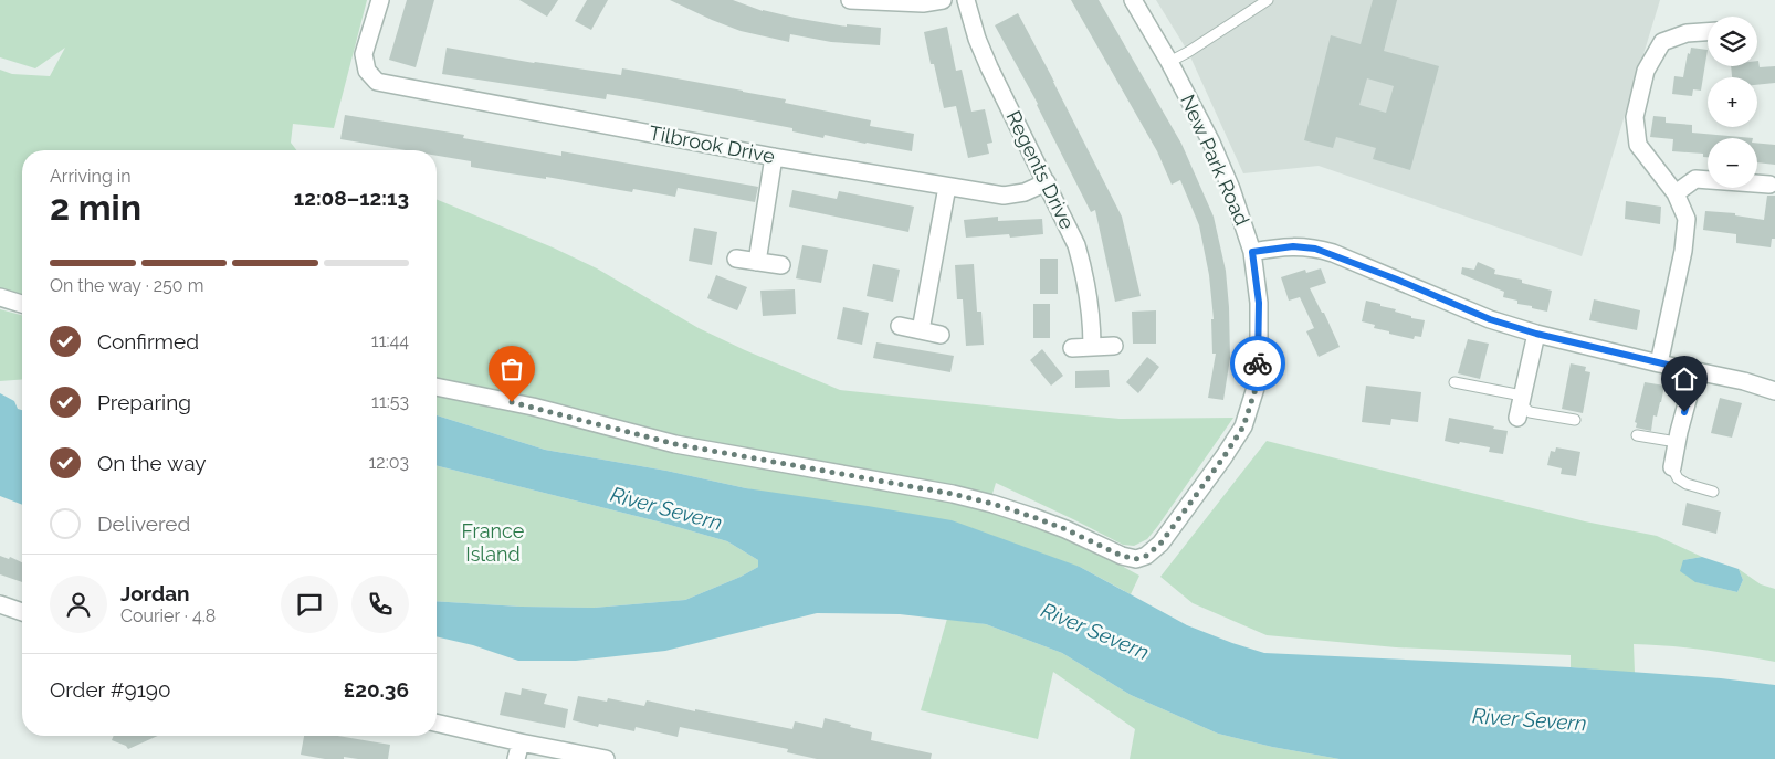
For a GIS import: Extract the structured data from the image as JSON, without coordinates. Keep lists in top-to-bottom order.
{
  "streets": {
    "street": ["Tilbrook Drive", "New Park Road", "Regents Drive"]
  },
  "crossings": [
    ["Tilbrook Drive", "Regents Drive"]
  ],
  "water": ["River Severn"],
  "parks": ["France Island"],
  "page": {
    "map_buttons": ["+", "−"],
    "heading": ["2 min", "Arriving in", "12:08–12:13"],
    "panel": [
      "Jordan",
      "Courier · 4.8",
      "Order #9190",
      "£20.36"
    ],
    "bar": "On the way · 250 m",
    "list": [
      ["Confirmed", "11:44"],
      ["Preparing", "11:53"],
      ["On the way", "12:03"],
      "Delivered"
    ]
  }
}
